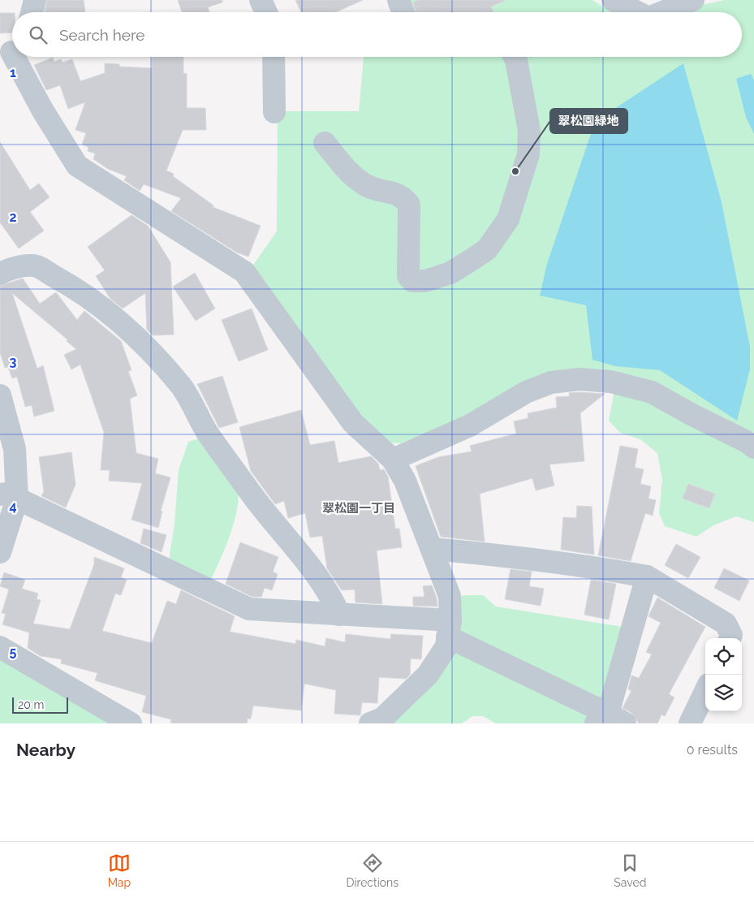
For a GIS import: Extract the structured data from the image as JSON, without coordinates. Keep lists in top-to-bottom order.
{
  "districts": ["翠松園一丁目"],
  "places": ["翠松園緑地"],
  "scale_bar": "20 m",
  "page": {
    "search": "Search here",
    "scale": "20 m",
    "heading": ["Nearby", "0 results"],
    "nav": ["Map", "Directions", "Saved"]
  },
  "grid": {
    "rows": [
      "1",
      "2",
      "3",
      "4",
      "5"
    ]
  }
}
